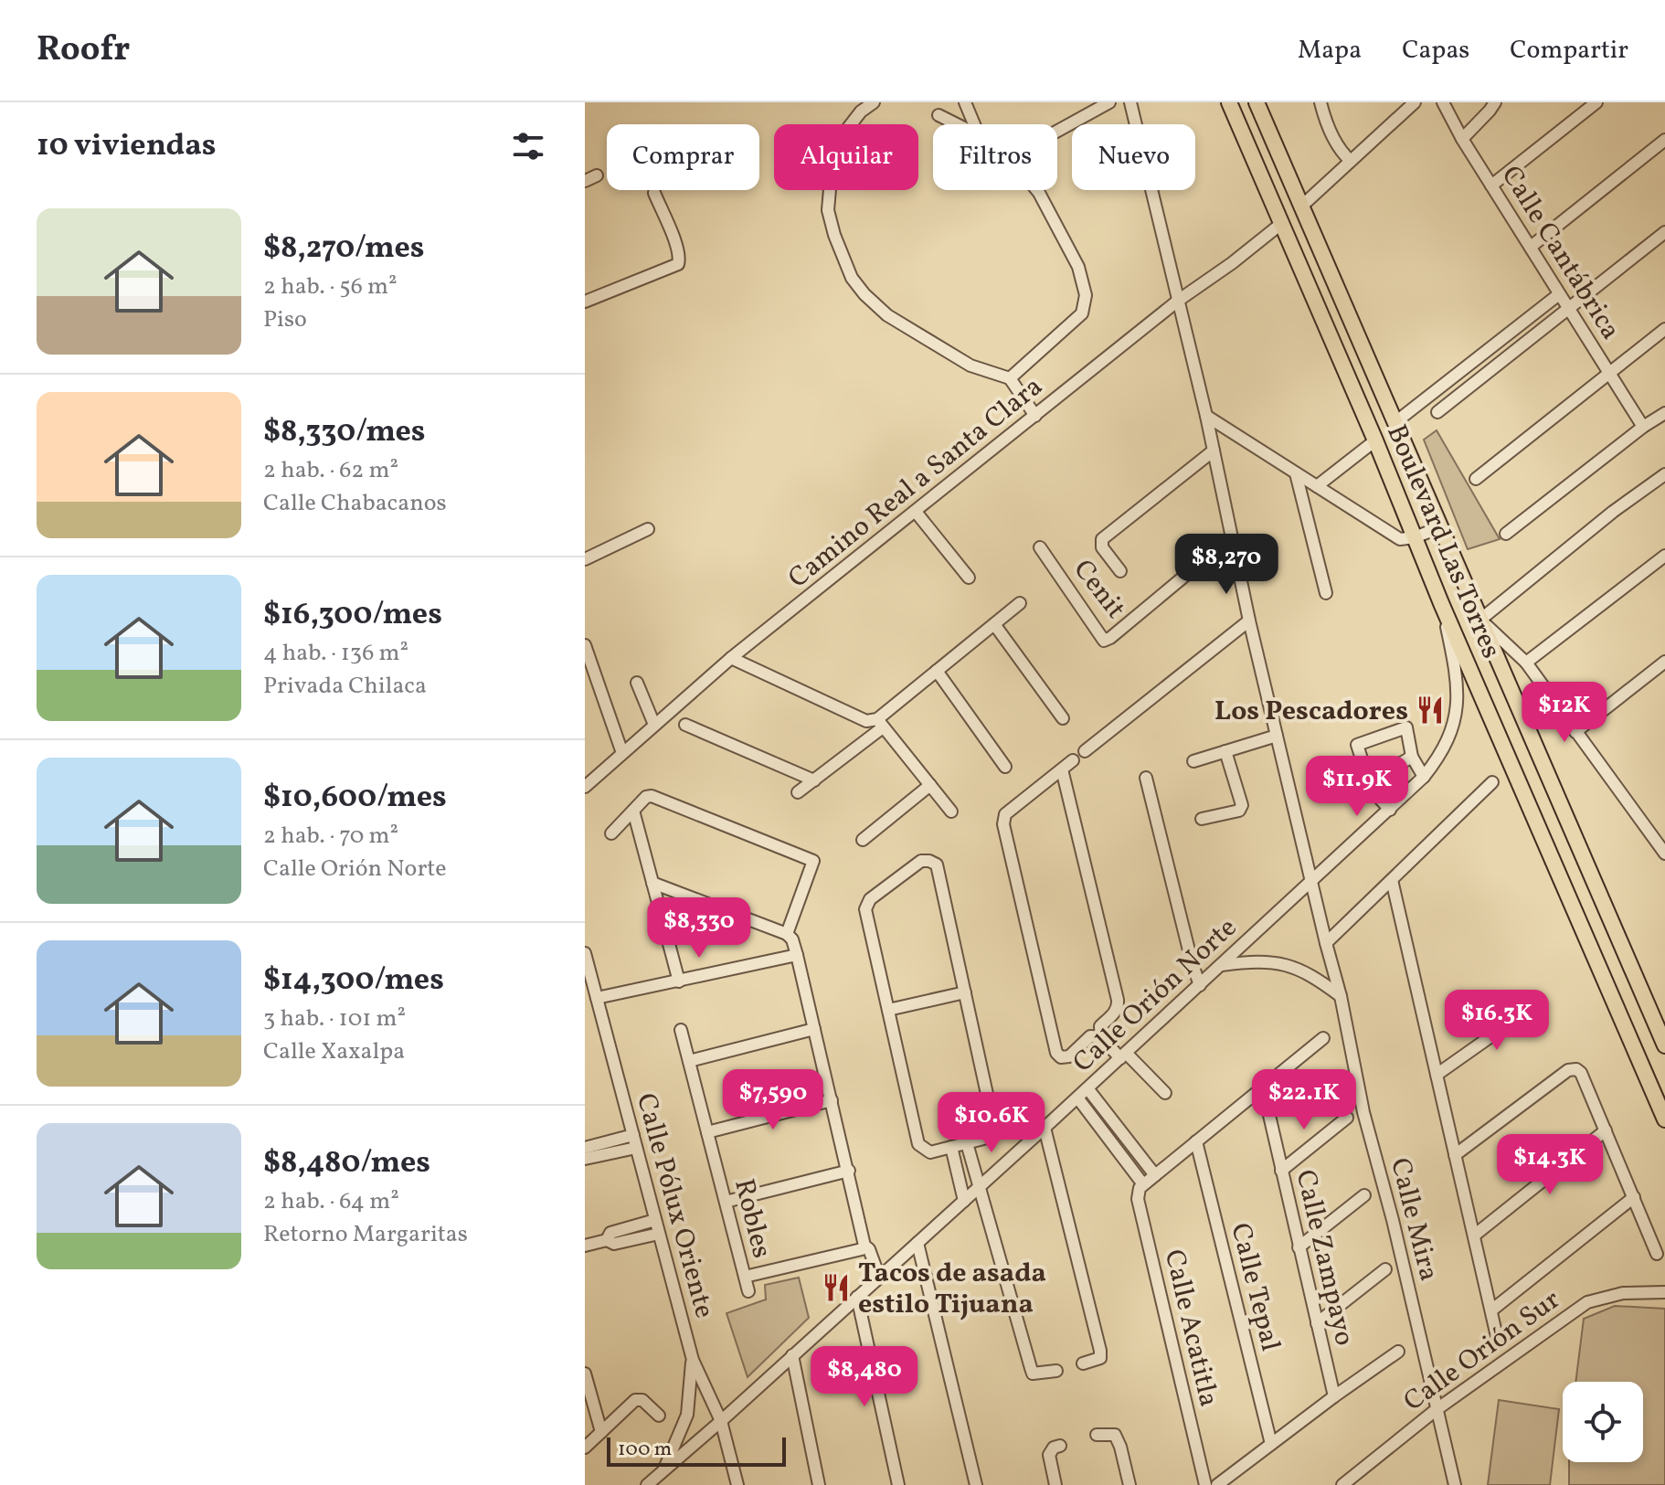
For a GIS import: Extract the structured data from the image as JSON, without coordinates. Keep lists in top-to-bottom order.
{
  "streets": {
    "main road": ["Boulevard Las Torres"],
    "street": [
      "Calle Cantábrica",
      "Camino Real a Santa Clara",
      "Cenit",
      "Calle Orión Norte",
      "Calle Pólux Oriente",
      "Robles",
      "Calle Mira",
      "Calle Zampayo",
      "Calle Tepal",
      "Calle Acatitla",
      "Calle Orión Sur"
    ]
  },
  "crossings": [
    ["Camino Real a Santa Clara", "Boulevard Las Torres"],
    ["Camino Real a Santa Clara", "Calle Mira"],
    ["Boulevard Las Torres", "Calle Orión Norte"],
    ["Cenit", "Calle Mira"],
    ["Calle Orión Norte", "Calle Pólux Oriente"],
    ["Calle Orión Norte", "Calle Mira"],
    ["Calle Mira", "Calle Orión Sur"]
  ],
  "places": {
    "restaurant": ["Los Pescadores", "Tacos de asada estilo Tijuana"]
  },
  "scale_bar": "100 m",
  "page": {
    "header": "Roofr",
    "nav": ["Mapa", "Capas", "Compartir"],
    "heading": "10 viviendas",
    "chip": [
      "Comprar",
      "Alquilar",
      "Filtros",
      "Nuevo"
    ],
    "list": [
      {
        "name": "$8,270/mes",
        "note": "2 hab. · 56 m² · Piso"
      },
      {
        "name": "$8,330/mes",
        "note": "2 hab. · 62 m² · Calle Chabacanos"
      },
      {
        "name": "$16,300/mes",
        "note": "4 hab. · 136 m² · Privada Chilaca"
      },
      {
        "name": "$10,600/mes",
        "note": "2 hab. · 70 m² · Calle Orión Norte"
      },
      {
        "name": "$14,300/mes",
        "note": "3 hab. · 101 m² · Calle Xaxalpa"
      },
      {
        "name": "$8,480/mes",
        "note": "2 hab. · 64 m² · Retorno Margaritas"
      }
    ],
    "price": [
      "$8,270",
      "$12K",
      "$11.9K",
      "$8,330",
      "$16.3K",
      "$7,590",
      "$22.1K",
      "$10.6K",
      "$14.3K",
      "$8,480"
    ],
    "scale": "100 m"
  }
}
